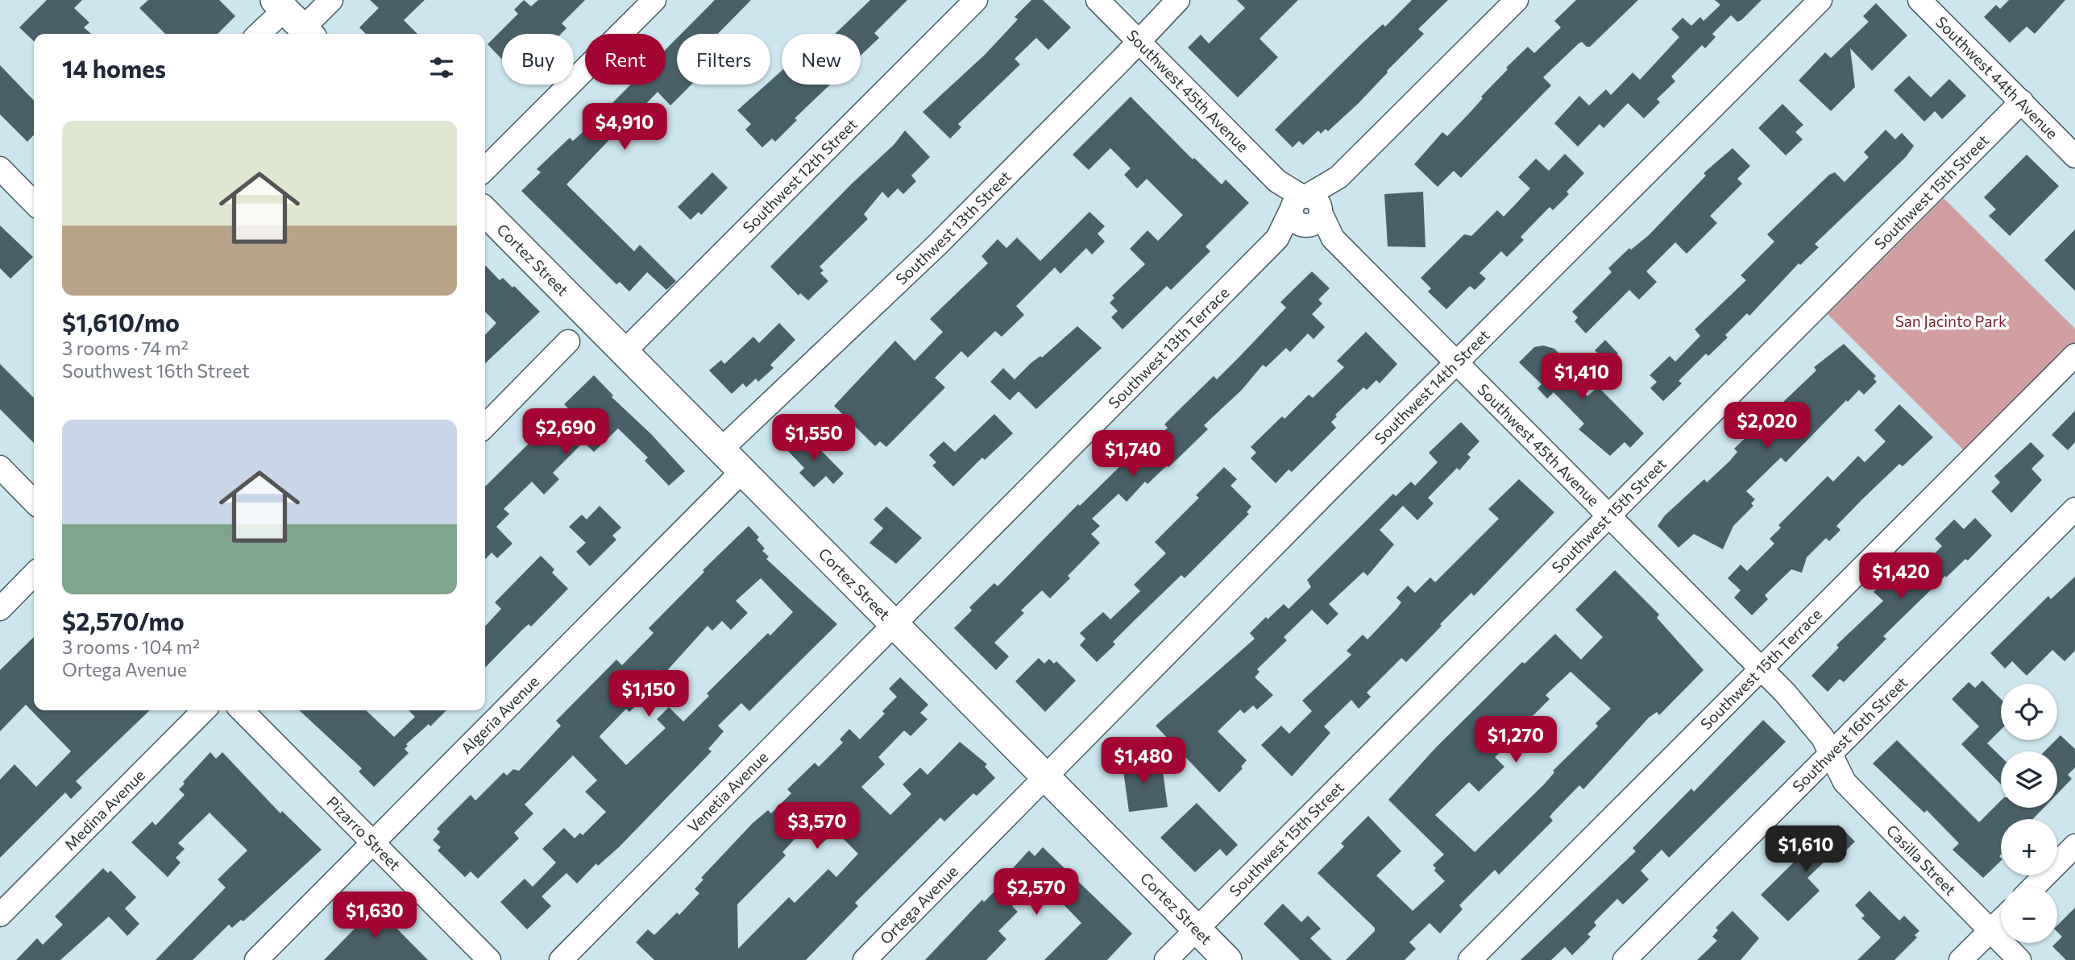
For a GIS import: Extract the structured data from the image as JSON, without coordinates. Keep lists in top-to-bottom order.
{
  "streets": {
    "street": [
      "Southwest 44th Avenue",
      "Southwest 45th Avenue",
      "Southwest 12th Street",
      "Southwest 15th Street",
      "Southwest 13th Street",
      "Cortez Street",
      "Southwest 13th Terrace",
      "Southwest 14th Street",
      "Southwest 15th Terrace",
      "Algeria Avenue",
      "Southwest 16th Street",
      "Venetia Avenue",
      "Medina Avenue",
      "Pizarro Street",
      "Casilla Street",
      "Ortega Avenue"
    ]
  },
  "crossings": [
    ["Southwest 44th Avenue", "Southwest 15th Street"],
    ["Southwest 45th Avenue", "Southwest 15th Street"],
    ["Southwest 45th Avenue", "Southwest 13th Street"],
    ["Southwest 45th Avenue", "Southwest 13th Terrace"],
    ["Southwest 45th Avenue", "Southwest 14th Street"],
    ["Southwest 45th Avenue", "Southwest 15th Terrace"],
    ["Southwest 45th Avenue", "Southwest 16th Street"],
    ["Southwest 45th Avenue", "Casilla Street"],
    ["Southwest 12th Street", "Cortez Street"],
    ["Southwest 15th Street", "Cortez Street"],
    ["Southwest 13th Street", "Cortez Street"],
    ["Cortez Street", "Southwest 13th Terrace"],
    ["Cortez Street", "Southwest 14th Street"],
    ["Cortez Street", "Algeria Avenue"],
    ["Cortez Street", "Venetia Avenue"],
    ["Cortez Street", "Ortega Avenue"],
    ["Southwest 13th Terrace", "Venetia Avenue"],
    ["Southwest 14th Street", "Ortega Avenue"],
    ["Algeria Avenue", "Pizarro Street"],
    ["Southwest 16th Street", "Casilla Street"]
  ],
  "parks": ["San Jacinto Park"],
  "page": {
    "chip": [
      "Buy",
      "Rent",
      "Filters",
      "New"
    ],
    "heading": "14 homes",
    "list": [
      {
        "name": "$1,610/mo",
        "note": "3 rooms · 74 m² · Southwest 16th Street"
      },
      {
        "name": "$2,570/mo",
        "note": "3 rooms · 104 m² · Ortega Avenue"
      }
    ],
    "price": [
      "$4,910",
      "$1,410",
      "$2,020",
      "$2,690",
      "$1,550",
      "$1,740",
      "$1,420",
      "$1,150",
      "$1,270",
      "$1,480",
      "$3,570",
      "$1,610",
      "$2,570",
      "$1,630"
    ],
    "map_buttons": ["+", "−"]
  }
}
